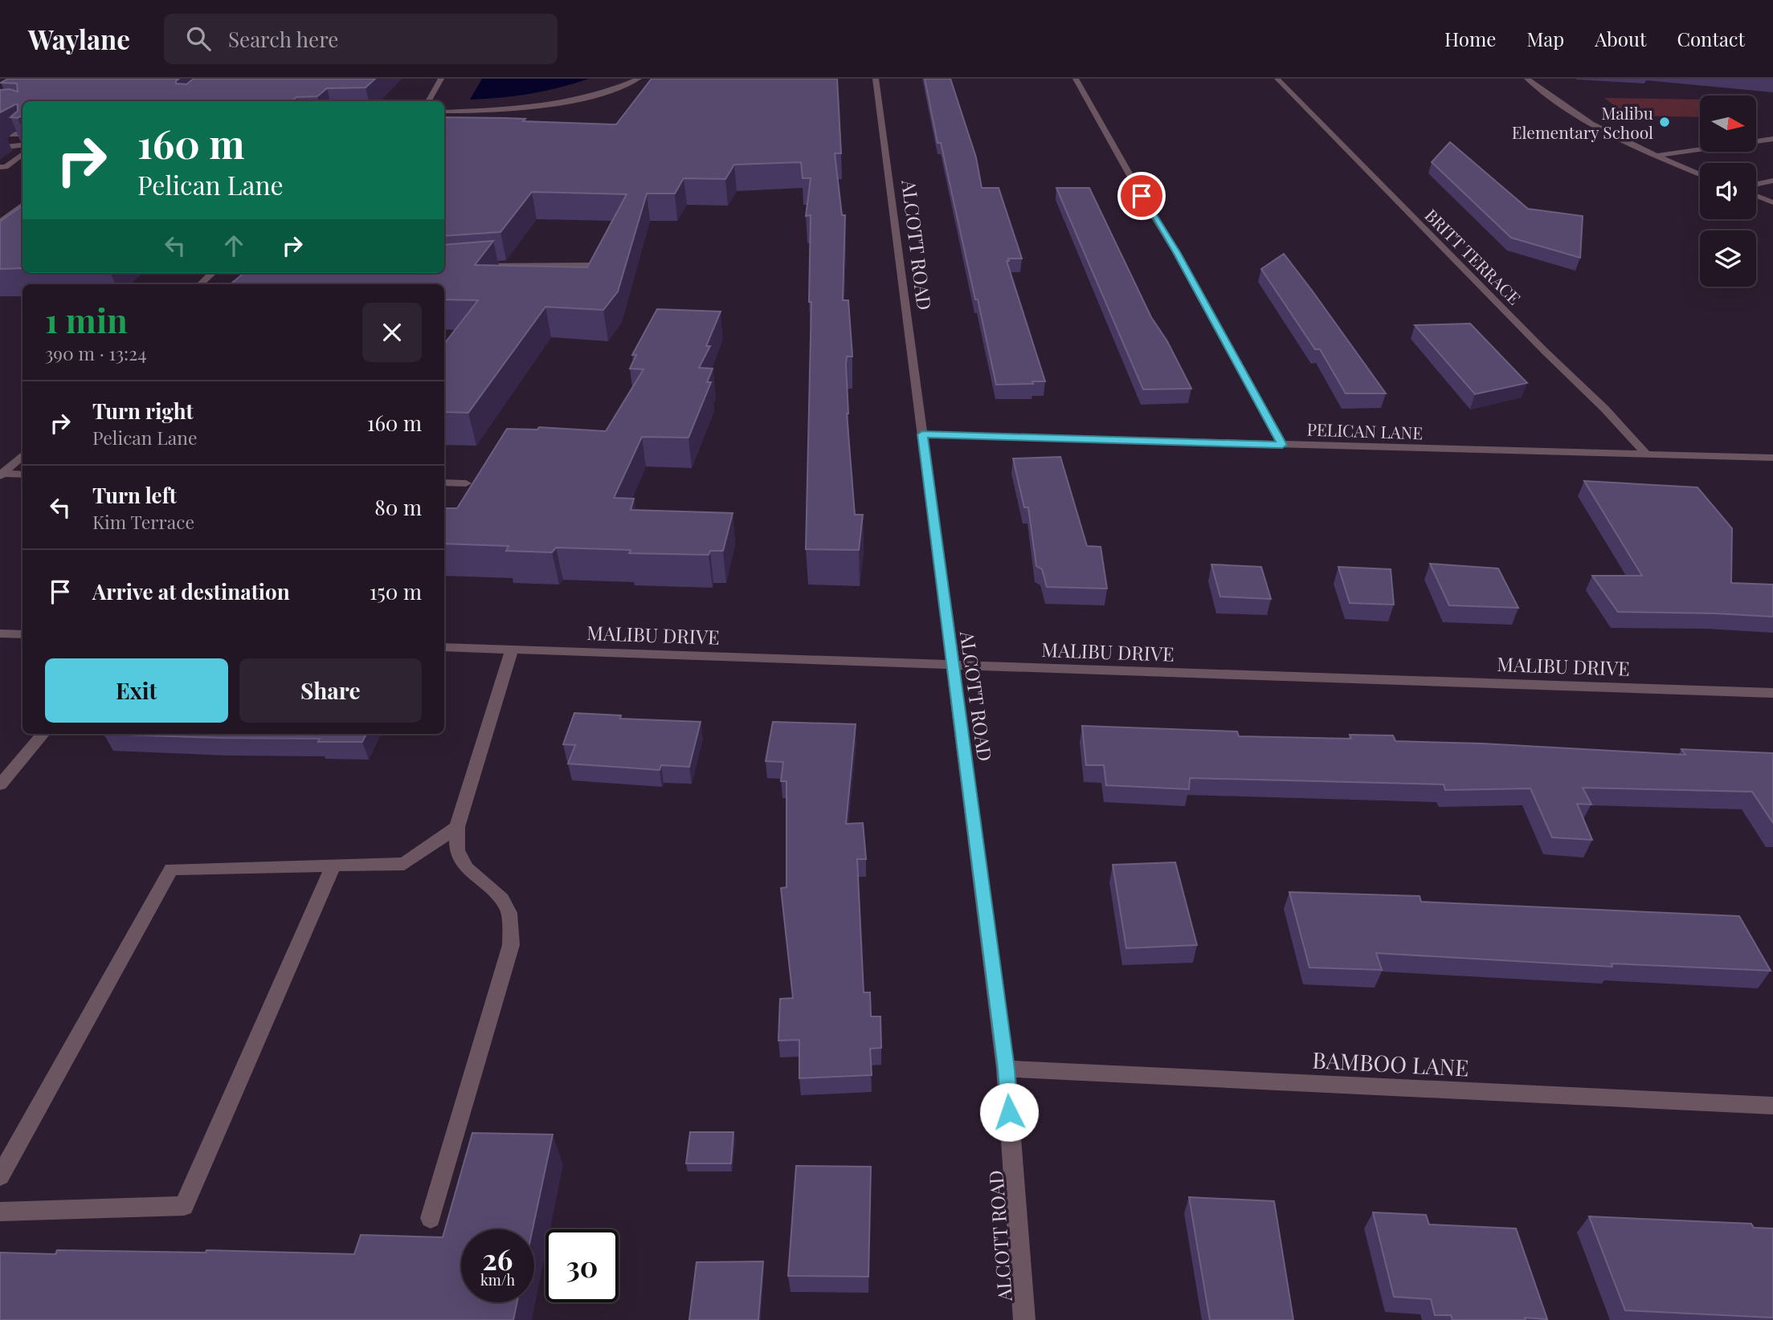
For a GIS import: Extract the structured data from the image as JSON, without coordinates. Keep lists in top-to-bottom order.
{
  "streets": {
    "street": [
      "ALCOTT ROAD",
      "BRITT TERRACE",
      "PELICAN LANE",
      "MALIBU DRIVE",
      "BAMBOO LANE"
    ]
  },
  "crossings": [
    ["ALCOTT ROAD", "PELICAN LANE"],
    ["ALCOTT ROAD", "MALIBU DRIVE"],
    ["ALCOTT ROAD", "BAMBOO LANE"],
    ["BRITT TERRACE", "PELICAN LANE"]
  ],
  "places": ["Malibu Elementary School"],
  "north": "right",
  "page": {
    "header": "Waylane",
    "search": "Search here",
    "nav": [
      "Home",
      "Map",
      "About",
      "Contact"
    ],
    "turn": ["160 m", "Pelican Lane"],
    "heading": ["1 min", "390 m · 13:24"],
    "list": [
      {
        "name": "Turn right",
        "note": "Pelican Lane",
        "value": "160 m"
      },
      {
        "name": "Turn left",
        "note": "Kim Terrace",
        "value": "80 m"
      },
      {
        "name": "Arrive at destination",
        "value": "150 m"
      }
    ],
    "buttons": ["Exit", "Share"],
    "speed": "26 km/h",
    "limit": "30"
  }
}
